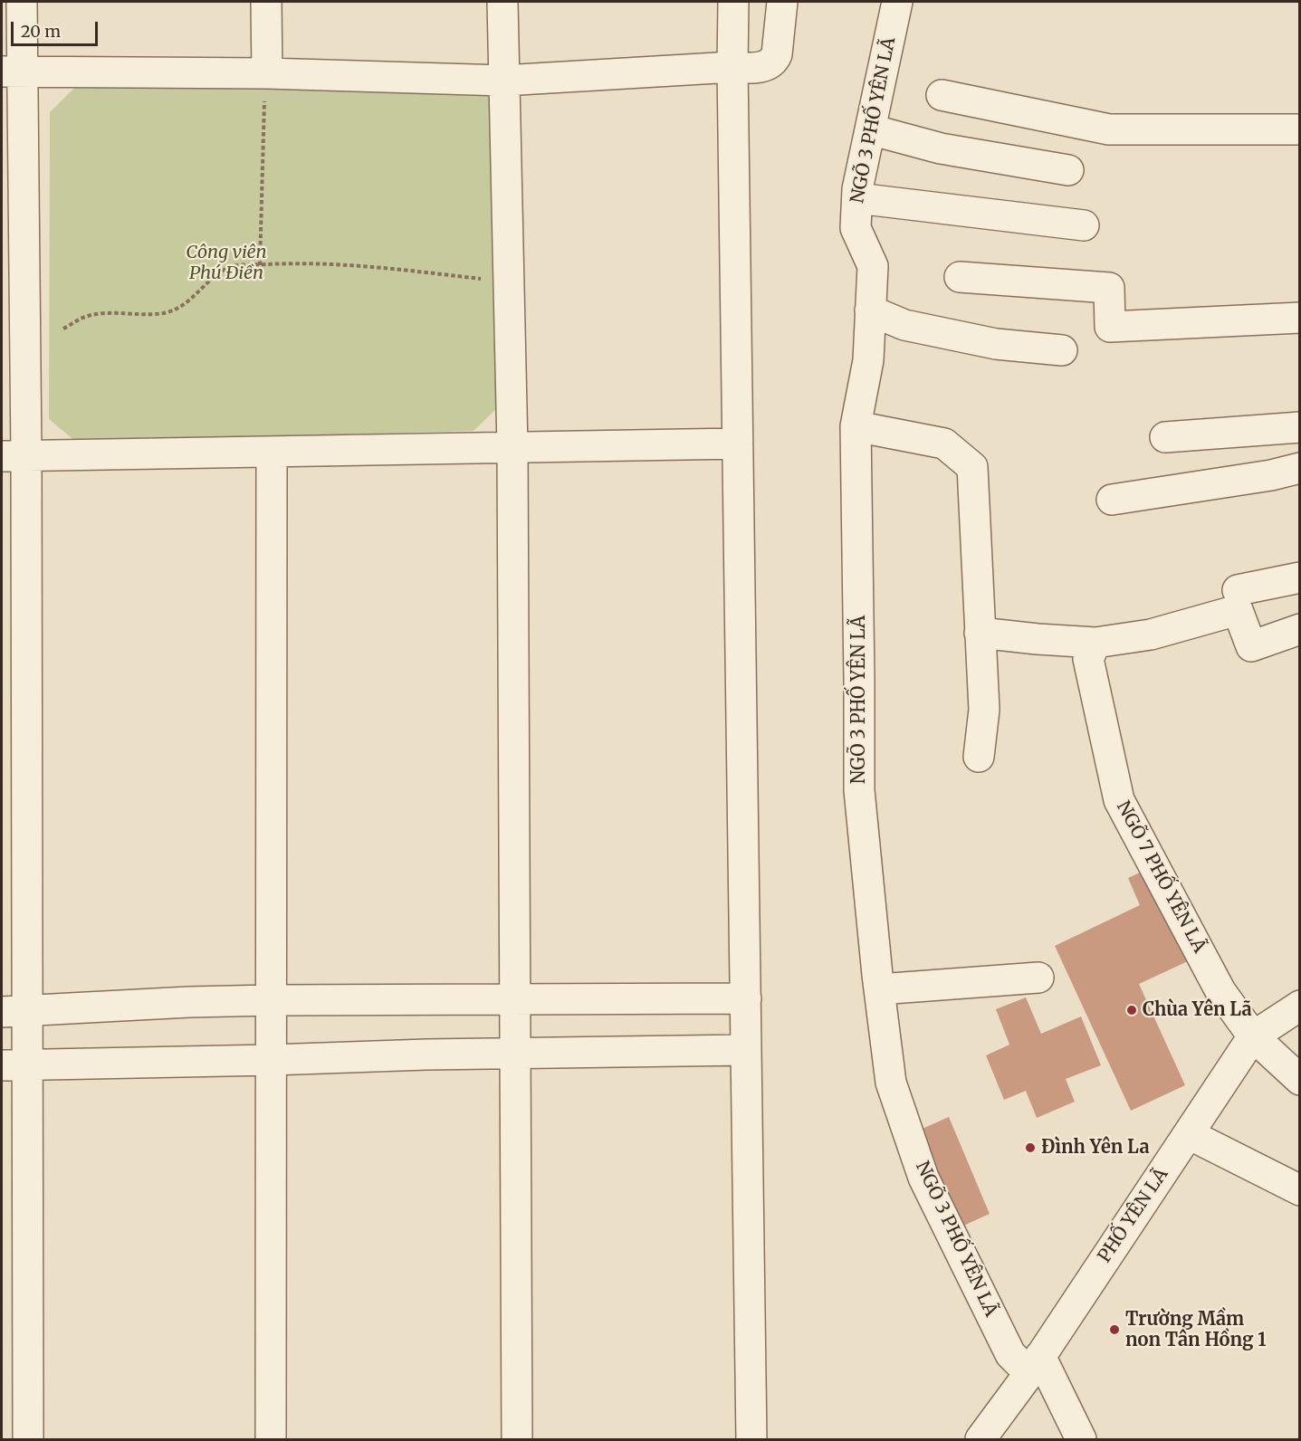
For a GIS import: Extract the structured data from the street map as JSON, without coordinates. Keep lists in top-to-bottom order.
{
  "streets": {
    "street": ["NGÕ 3 PHỐ YÊN LÃ", "NGÕ 7 PHỐ YÊN LÃ", "PHỐ YÊN LÃ"]
  },
  "crossings": [
    ["NGÕ 3 PHỐ YÊN LÃ", "PHỐ YÊN LÃ"],
    ["NGÕ 7 PHỐ YÊN LÃ", "PHỐ YÊN LÃ"]
  ],
  "parks": ["Công viên Phú Điền"],
  "places": ["Chùa Yên Lã", "Đình Yên La", "Trường Mầm non Tân Hồng 1"],
  "scale_bar": "20 m"
}
